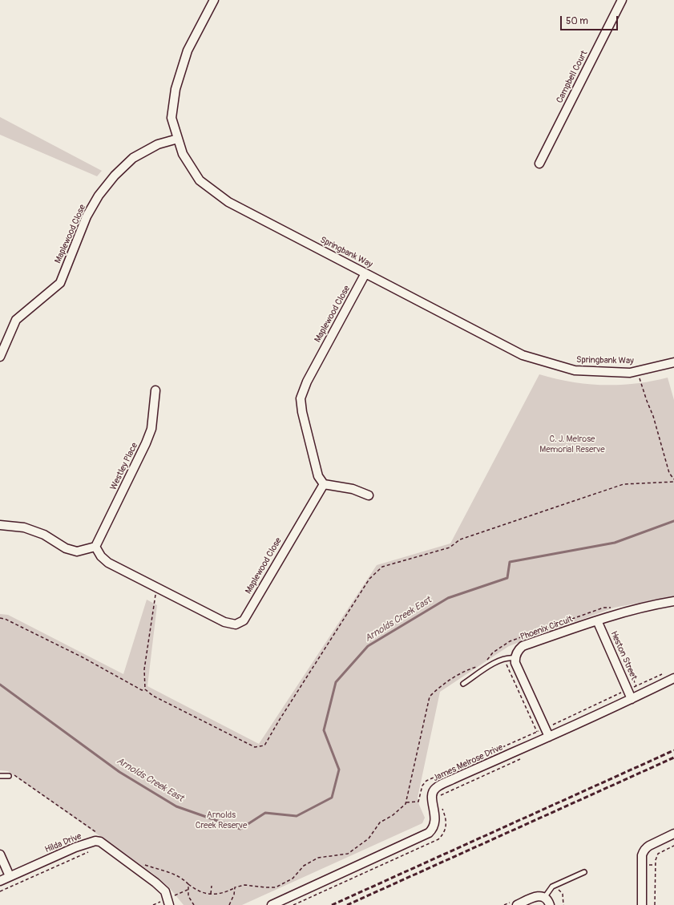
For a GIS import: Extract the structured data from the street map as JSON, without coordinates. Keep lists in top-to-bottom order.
{
  "streets": {
    "street": [
      "Campbell Court",
      "Maplewood Close",
      "Springbank Way",
      "Westley Place",
      "Phoenix Circuit",
      "Heston Street",
      "James Melrose Drive",
      "Hilda Drive"
    ]
  },
  "crossings": [
    ["Maplewood Close", "Springbank Way"],
    ["Maplewood Close", "Westley Place"],
    ["Phoenix Circuit", "Heston Street"],
    ["Heston Street", "James Melrose Drive"]
  ],
  "water": ["Arnolds Creek East"],
  "parks": ["C. J. Melrose Memorial Reserve", "Arnolds Creek Reserve"],
  "scale_bar": "50 m"
}
